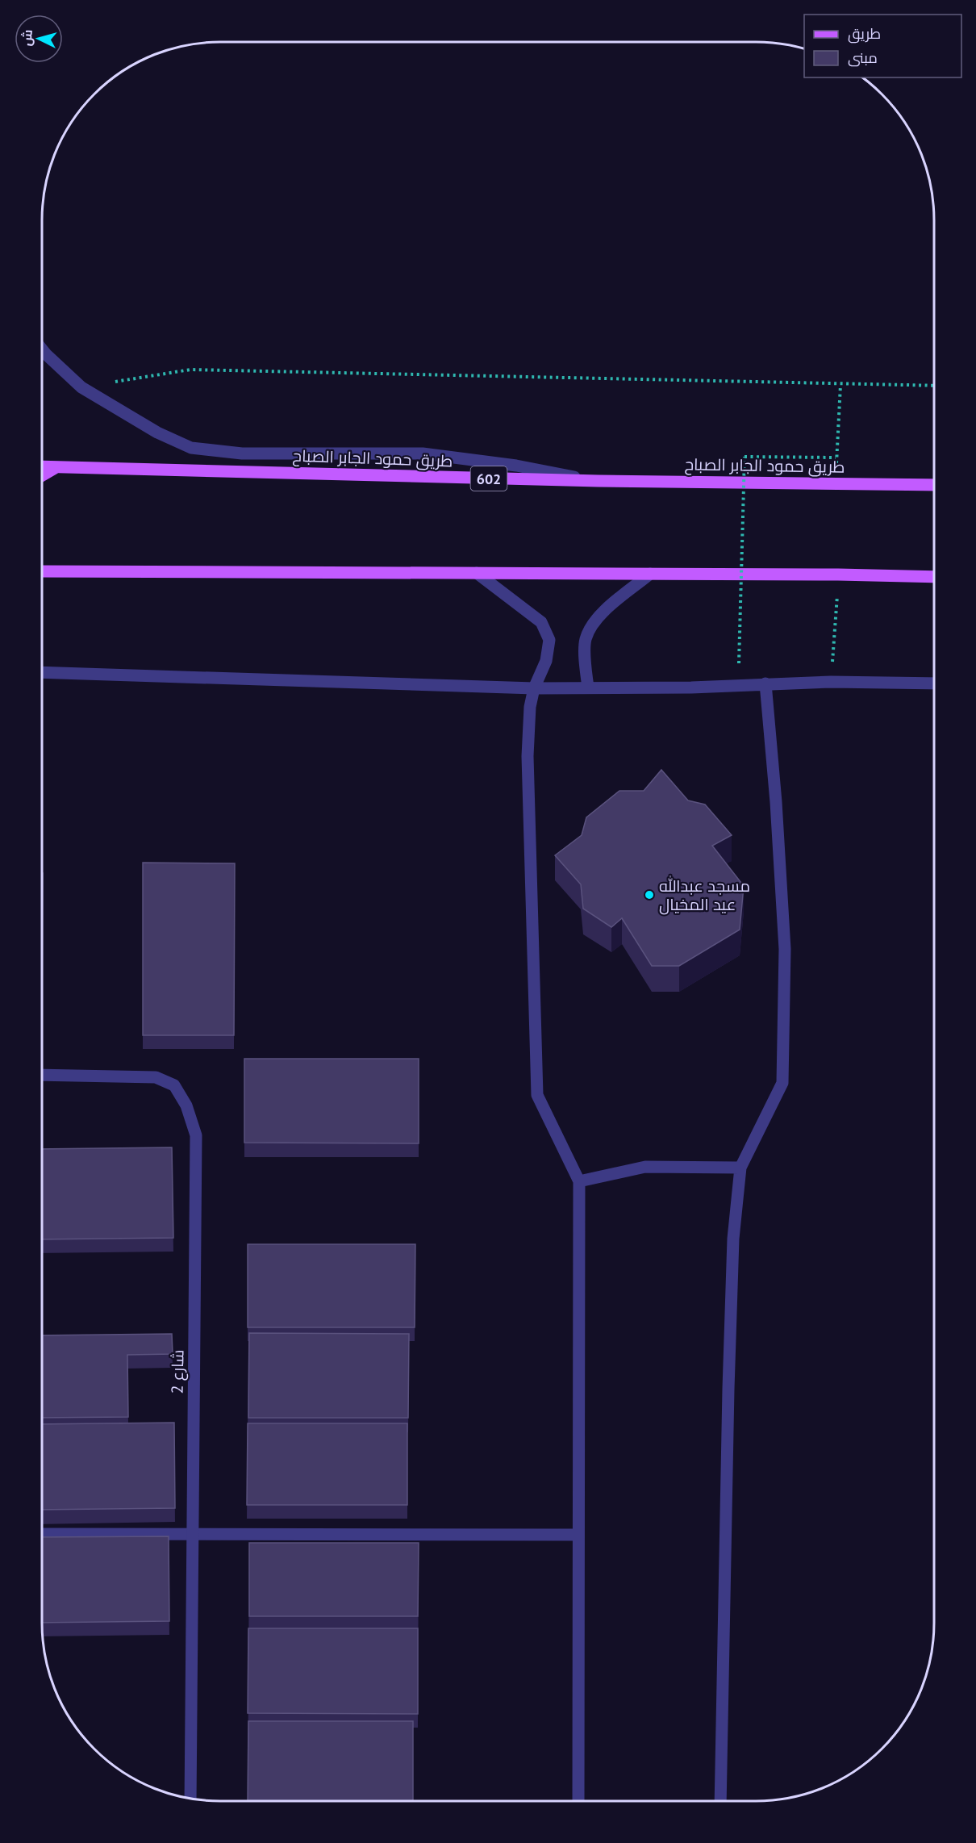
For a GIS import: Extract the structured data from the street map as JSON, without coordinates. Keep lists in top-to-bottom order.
{
  "streets": {
    "main road": ["طريق حمود الجابر الصباح", "602"],
    "street": ["شارع 2"]
  },
  "places": ["مسجد عبدالله عيد المخيال"],
  "legend": ["طريق", "مبنى"],
  "north": "left"
}
